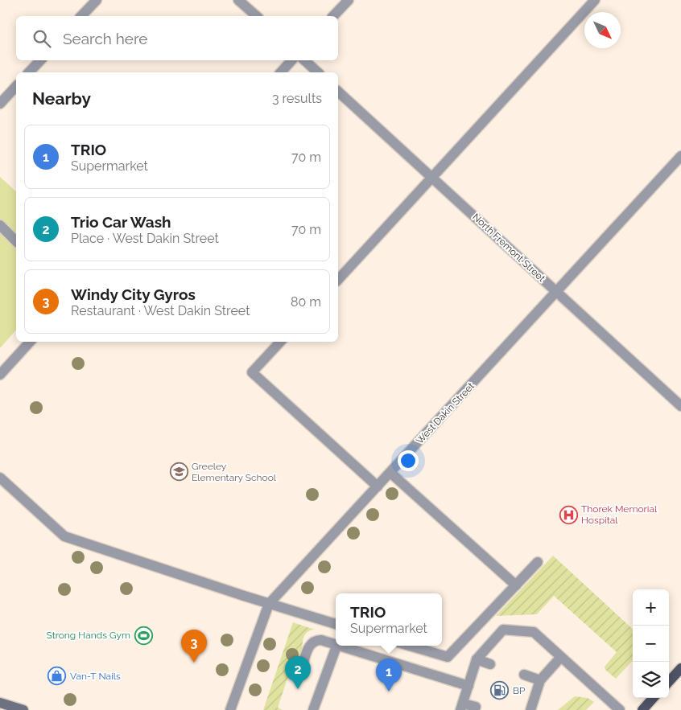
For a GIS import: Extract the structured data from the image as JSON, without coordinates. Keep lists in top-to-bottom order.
{
  "streets": {
    "street": ["North Fremont Street", "West Dakin Street"]
  },
  "crossings": [
    ["North Fremont Street", "West Dakin Street"]
  ],
  "places": {
    "school or university": ["Greeley Elementary School"],
    "hospital": ["Thorek Memorial Hospital"],
    "sports": ["Strong Hands Gym"],
    "shop": ["Van-T Nails"],
    "fuel station": ["BP"]
  },
  "north": "bottom right",
  "page": {
    "search": "Search here",
    "heading": ["Nearby", "3 results"],
    "list": [
      {
        "mark": "1",
        "name": "TRIO",
        "note": "Supermarket",
        "value": "70 m"
      },
      {
        "mark": "2",
        "name": "Trio Car Wash",
        "note": "Place · West Dakin Street",
        "value": "70 m"
      },
      {
        "mark": "3",
        "name": "Windy City Gyros",
        "note": "Restaurant · West Dakin Street",
        "value": "80 m"
      }
    ],
    "map_buttons": ["+", "−"],
    "popup": ["TRIO", "Supermarket"],
    "pins": ["3", "2", "1"]
  }
}
